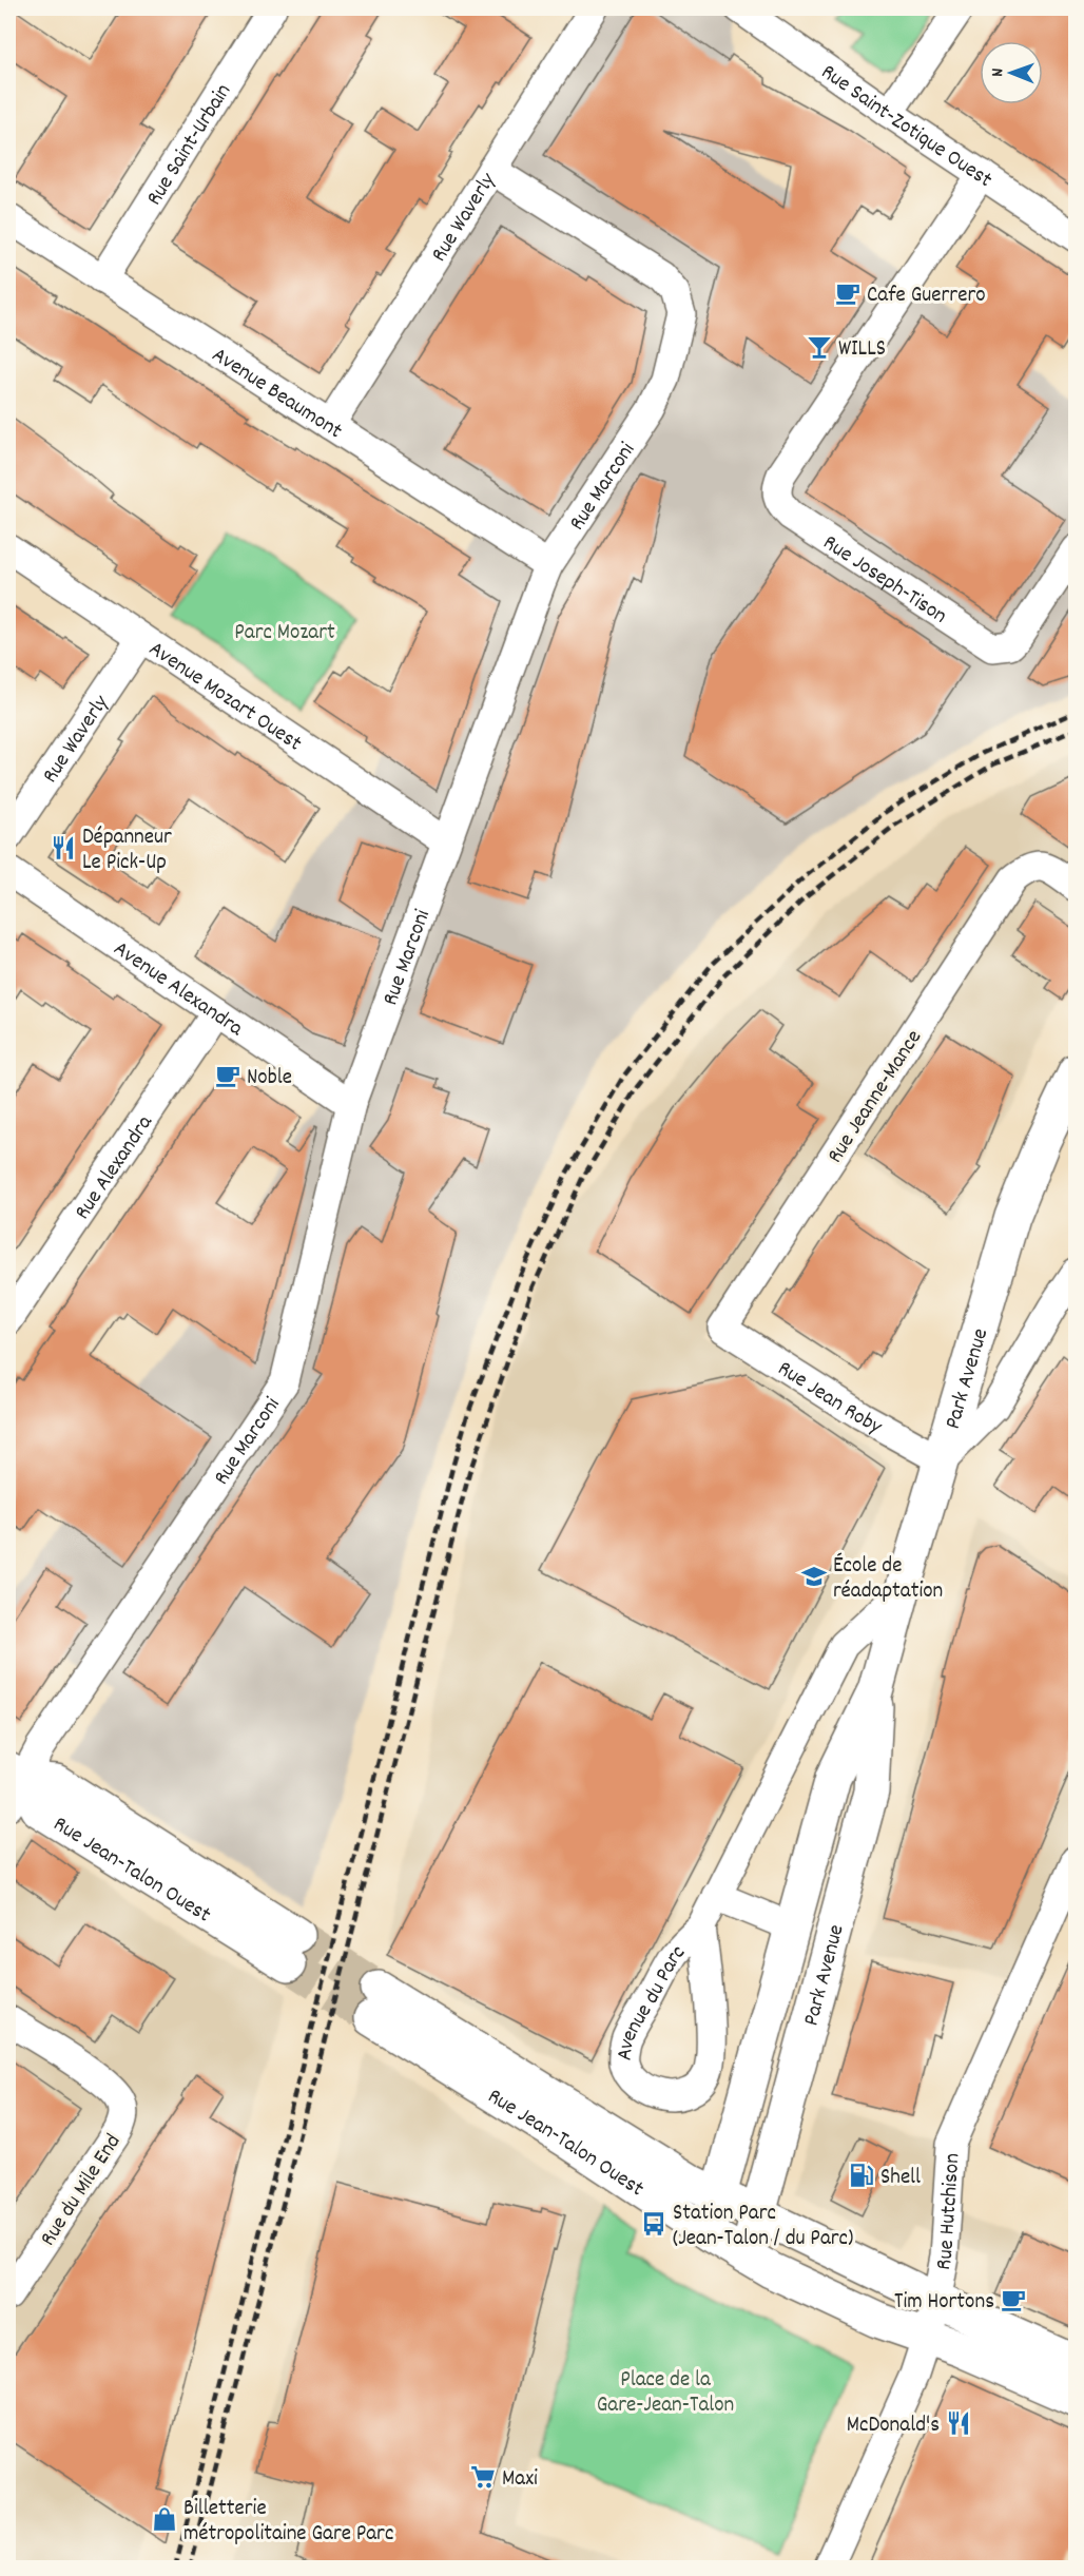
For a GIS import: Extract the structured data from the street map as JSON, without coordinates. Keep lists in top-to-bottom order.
{
  "streets": {
    "main road": ["Park Avenue", "Rue Jean-Talon Ouest"],
    "street": [
      "Rue Saint-Zotique Ouest",
      "Rue Saint-Urbain",
      "Rue Waverly",
      "Avenue Beaumont",
      "Rue Marconi",
      "Rue Joseph-Tison",
      "Avenue Mozart Ouest",
      "Avenue Alexandra",
      "Rue Jeanne-Mance",
      "Rue Alexandra",
      "Rue Jean Roby",
      "Avenue du Parc",
      "Rue du Mile End",
      "Rue Hutchison"
    ]
  },
  "crossings": [
    ["Rue Saint-Zotique Ouest", "Rue Joseph-Tison"],
    ["Rue Saint-Urbain", "Avenue Beaumont"],
    ["Rue Waverly", "Avenue Beaumont"],
    ["Rue Waverly", "Rue Marconi"],
    ["Rue Waverly", "Avenue Mozart Ouest"],
    ["Avenue Beaumont", "Rue Marconi"],
    ["Rue Marconi", "Avenue Mozart Ouest"],
    ["Rue Marconi", "Avenue Alexandra"],
    ["Rue Marconi", "Rue Jean-Talon Ouest"],
    ["Avenue Alexandra", "Rue Alexandra"],
    ["Rue Jeanne-Mance", "Rue Jean Roby"],
    ["Park Avenue", "Rue Jean Roby"],
    ["Park Avenue", "Rue Jean-Talon Ouest"],
    ["Park Avenue", "Avenue du Parc"],
    ["Rue Jean-Talon Ouest", "Rue Hutchison"]
  ],
  "parks": ["Parc Mozart", "Place de la Gare-Jean-Talon"],
  "places": {
    "cafe": ["Cafe Guerrero", "Noble", "Tim Hortons"],
    "bar": ["WILLS"],
    "restaurant": ["Dépanneur Le Pick-Up", "McDonald's"],
    "school or university": ["École de réadaptation"],
    "fuel station": ["Shell"],
    "bus stop": ["Station Parc (Jean-Talon / du Parc)"],
    "supermarket": ["Maxi"],
    "shop": ["Billetterie métropolitaine Gare Parc"]
  },
  "north": "left"
}
